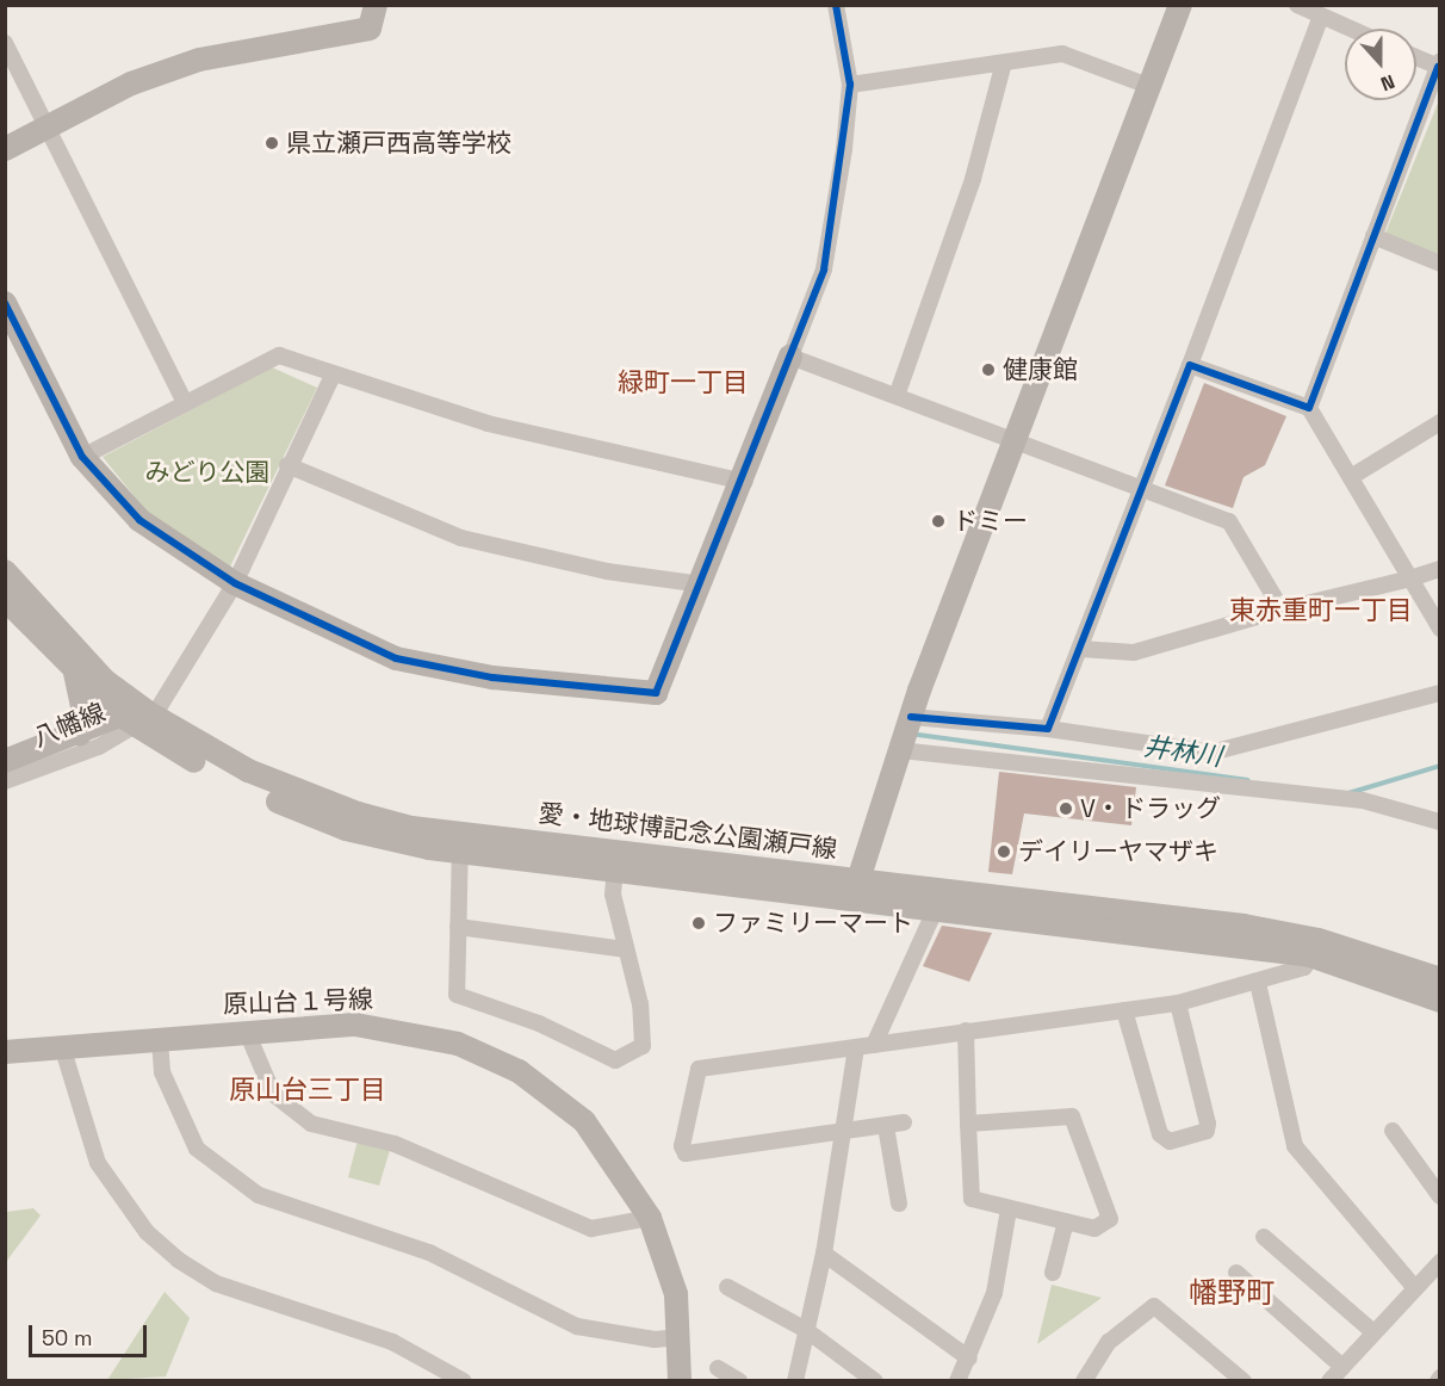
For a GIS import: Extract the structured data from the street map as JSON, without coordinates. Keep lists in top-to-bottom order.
{
  "streets": {
    "street": ["八幡線", "愛・地球博記念公園瀬戸線", "原山台１号線"]
  },
  "crossings": [
    ["八幡線", "愛・地球博記念公園瀬戸線"]
  ],
  "districts": [
    "緑町一丁目",
    "東赤重町一丁目",
    "原山台三丁目",
    "幡野町"
  ],
  "water": ["井林川"],
  "parks": ["みどり公園"],
  "places": [
    "県立瀬戸西高等学校",
    "健康館",
    "ドミー",
    "V・ドラッグ",
    "デイリーヤマザキ",
    "ファミリーマート"
  ],
  "scale_bar": "50 m",
  "north": "bottom"
}
